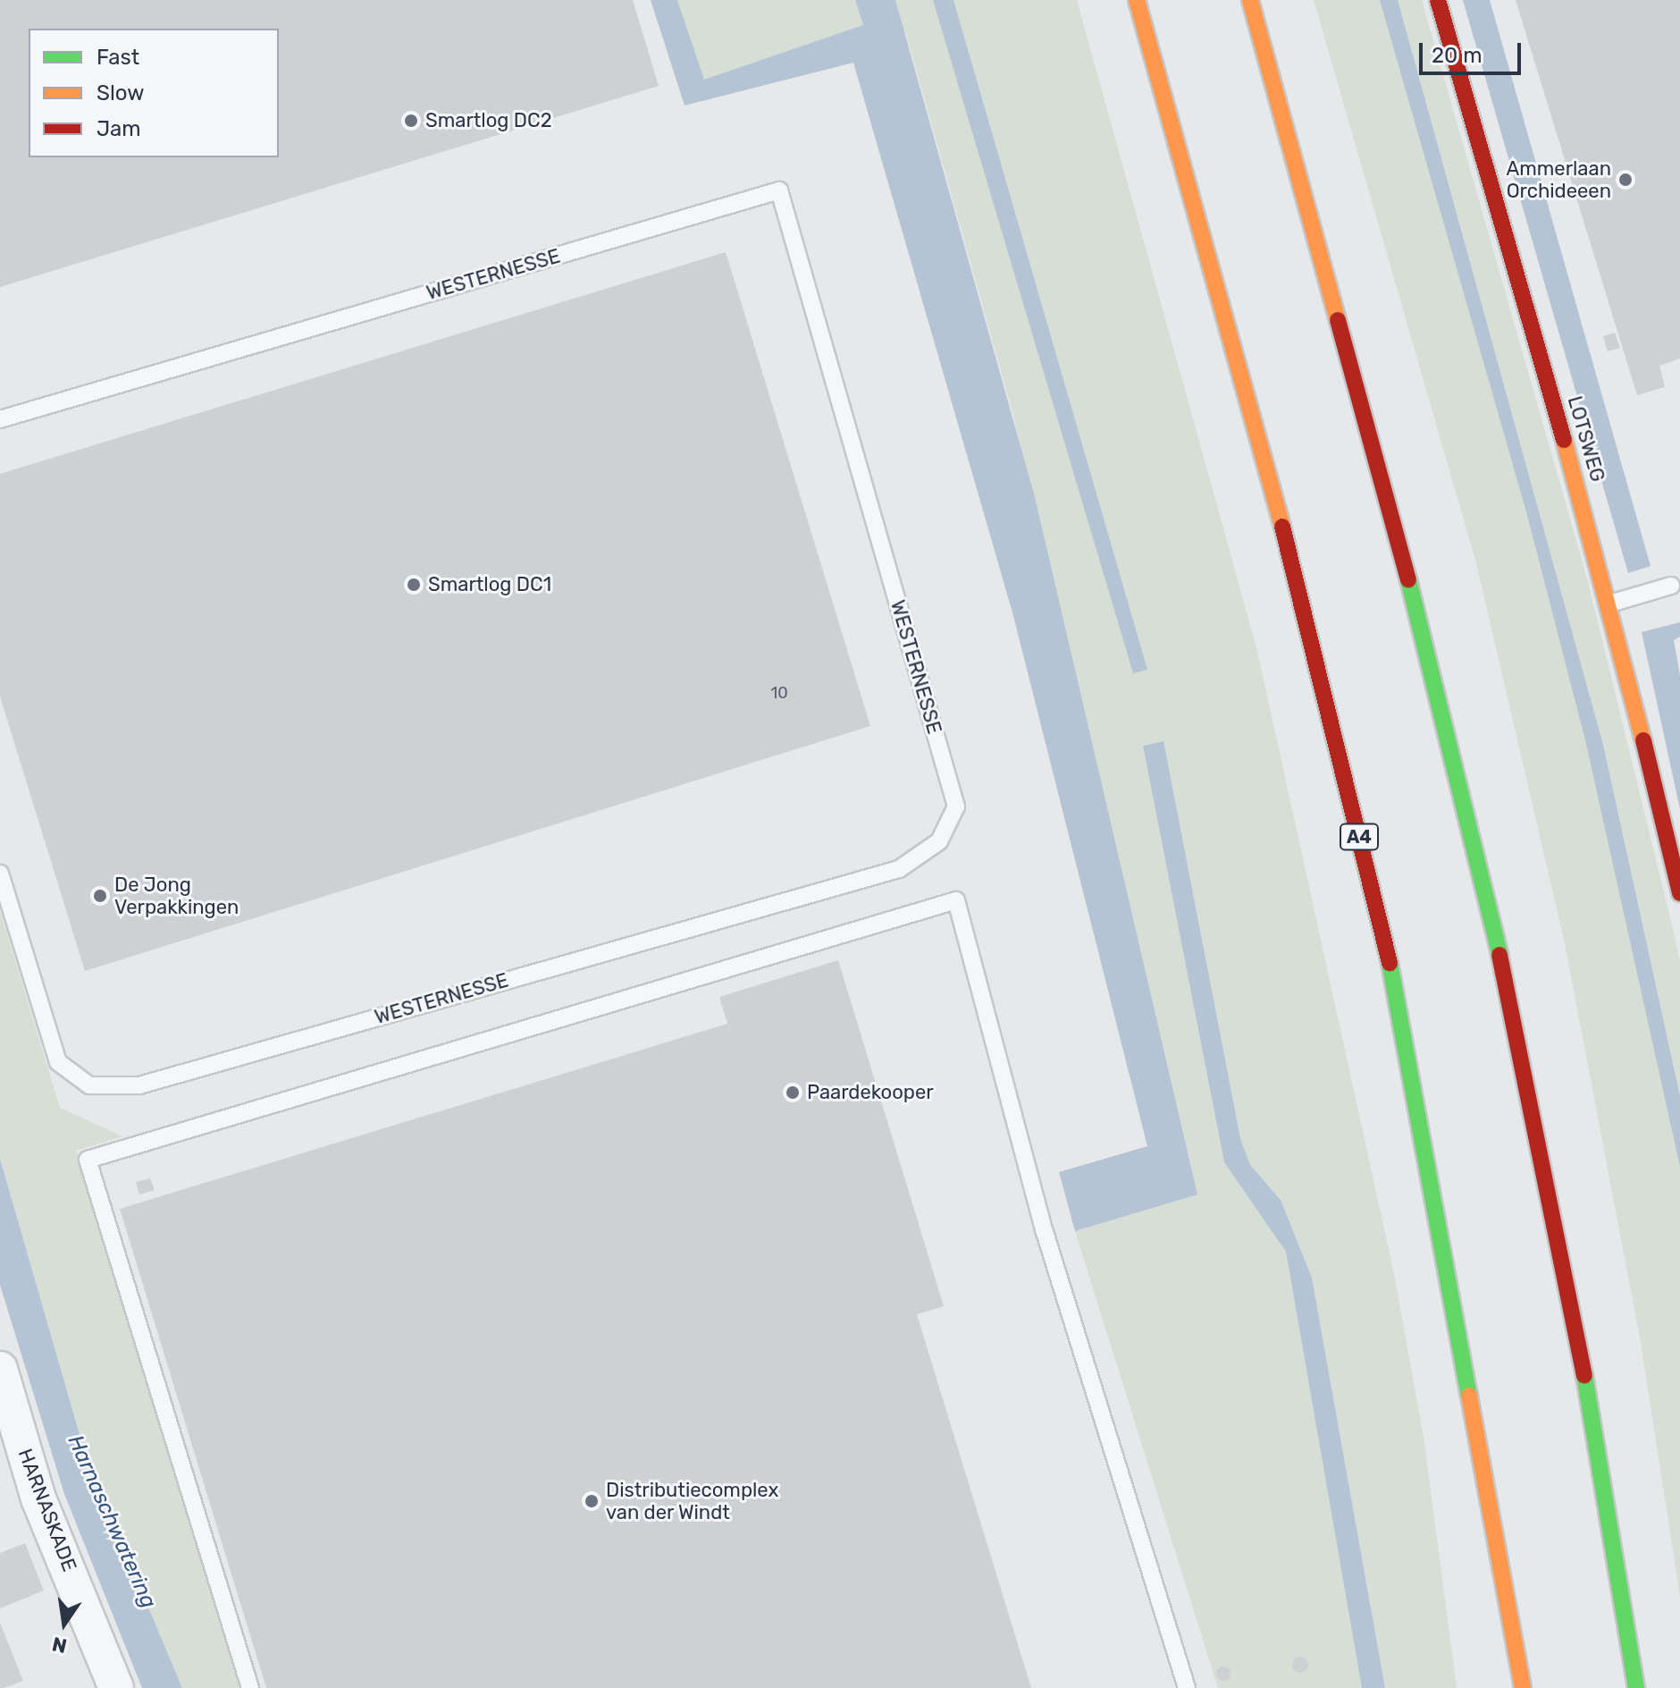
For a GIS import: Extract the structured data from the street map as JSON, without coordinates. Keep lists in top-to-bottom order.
{
  "streets": {
    "main road": ["LOTSWEG", "A4"],
    "street": ["HARNASKADE"],
    "lane": ["WESTERNESSE"]
  },
  "water": ["Harnaschwatering"],
  "places": [
    "Smartlog DC2",
    "Ammerlaan Orchideeen",
    "Smartlog DC1",
    "De Jong Verpakkingen",
    "Paardekooper",
    "Distributiecomplex van der Windt"
  ],
  "house_numbers": ["10"],
  "legend": ["Fast", "Slow", "Jam"],
  "scale_bar": "20 m",
  "north": "bottom"
}
